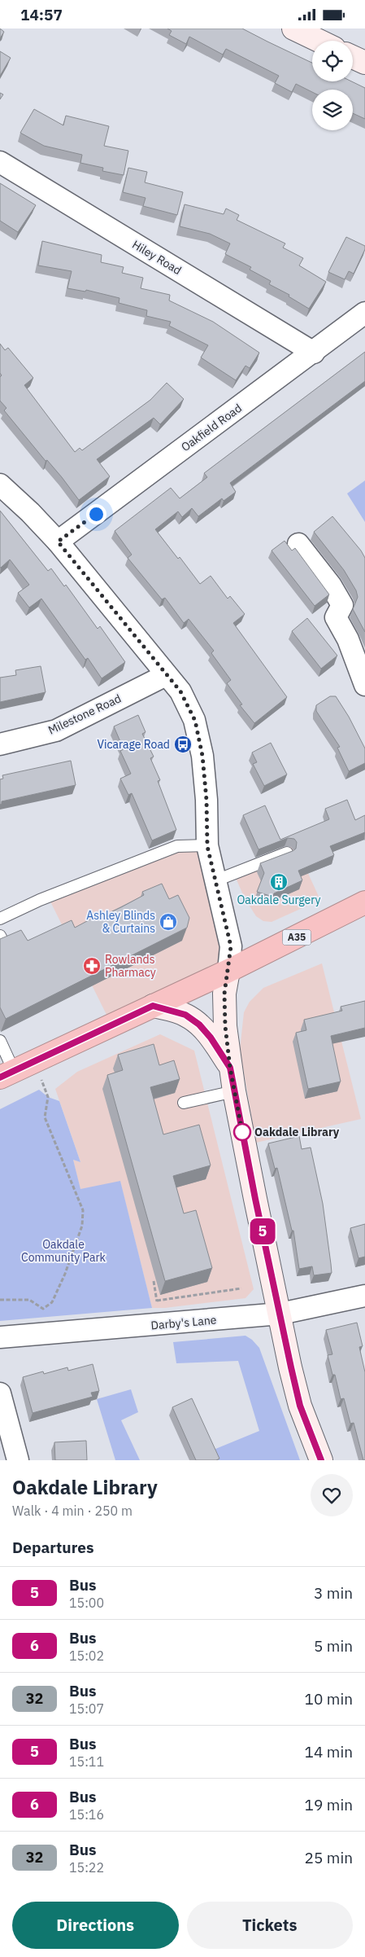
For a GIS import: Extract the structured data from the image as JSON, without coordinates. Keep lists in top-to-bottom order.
{
  "streets": {
    "highway": ["A35"],
    "street": [
      "Hiley Road",
      "Oakfield Road",
      "Milestone Road",
      "Darby's Lane"
    ]
  },
  "crossings": [
    ["Hiley Road", "Oakfield Road"]
  ],
  "parks": ["Oakdale Community Park"],
  "places": {
    "bus stop": ["Vicarage Road"],
    "building": ["Oakdale Surgery"],
    "shop": ["Ashley Blinds & Curtains"],
    "pharmacy": ["Rowlands Pharmacy"],
    "other": ["Oakdale Library"]
  },
  "lines": ["bus line 5"],
  "page": {
    "status": "14:57",
    "on_map": "5",
    "heading": [
      ["Oakdale Library", "Walk · 4 min · 250 m"],
      "Departures"
    ],
    "list": [
      {
        "mark": "5",
        "name": "Bus",
        "note": "15:00",
        "value": "3 min"
      },
      {
        "mark": "6",
        "name": "Bus",
        "note": "15:02",
        "value": "5 min"
      },
      {
        "mark": "32",
        "name": "Bus",
        "note": "15:07",
        "value": "10 min"
      },
      {
        "mark": "5",
        "name": "Bus",
        "note": "15:11",
        "value": "14 min"
      },
      {
        "mark": "6",
        "name": "Bus",
        "note": "15:16",
        "value": "19 min"
      },
      {
        "mark": "32",
        "name": "Bus",
        "note": "15:22",
        "value": "25 min"
      }
    ],
    "buttons": ["Directions", "Tickets"]
  }
}
